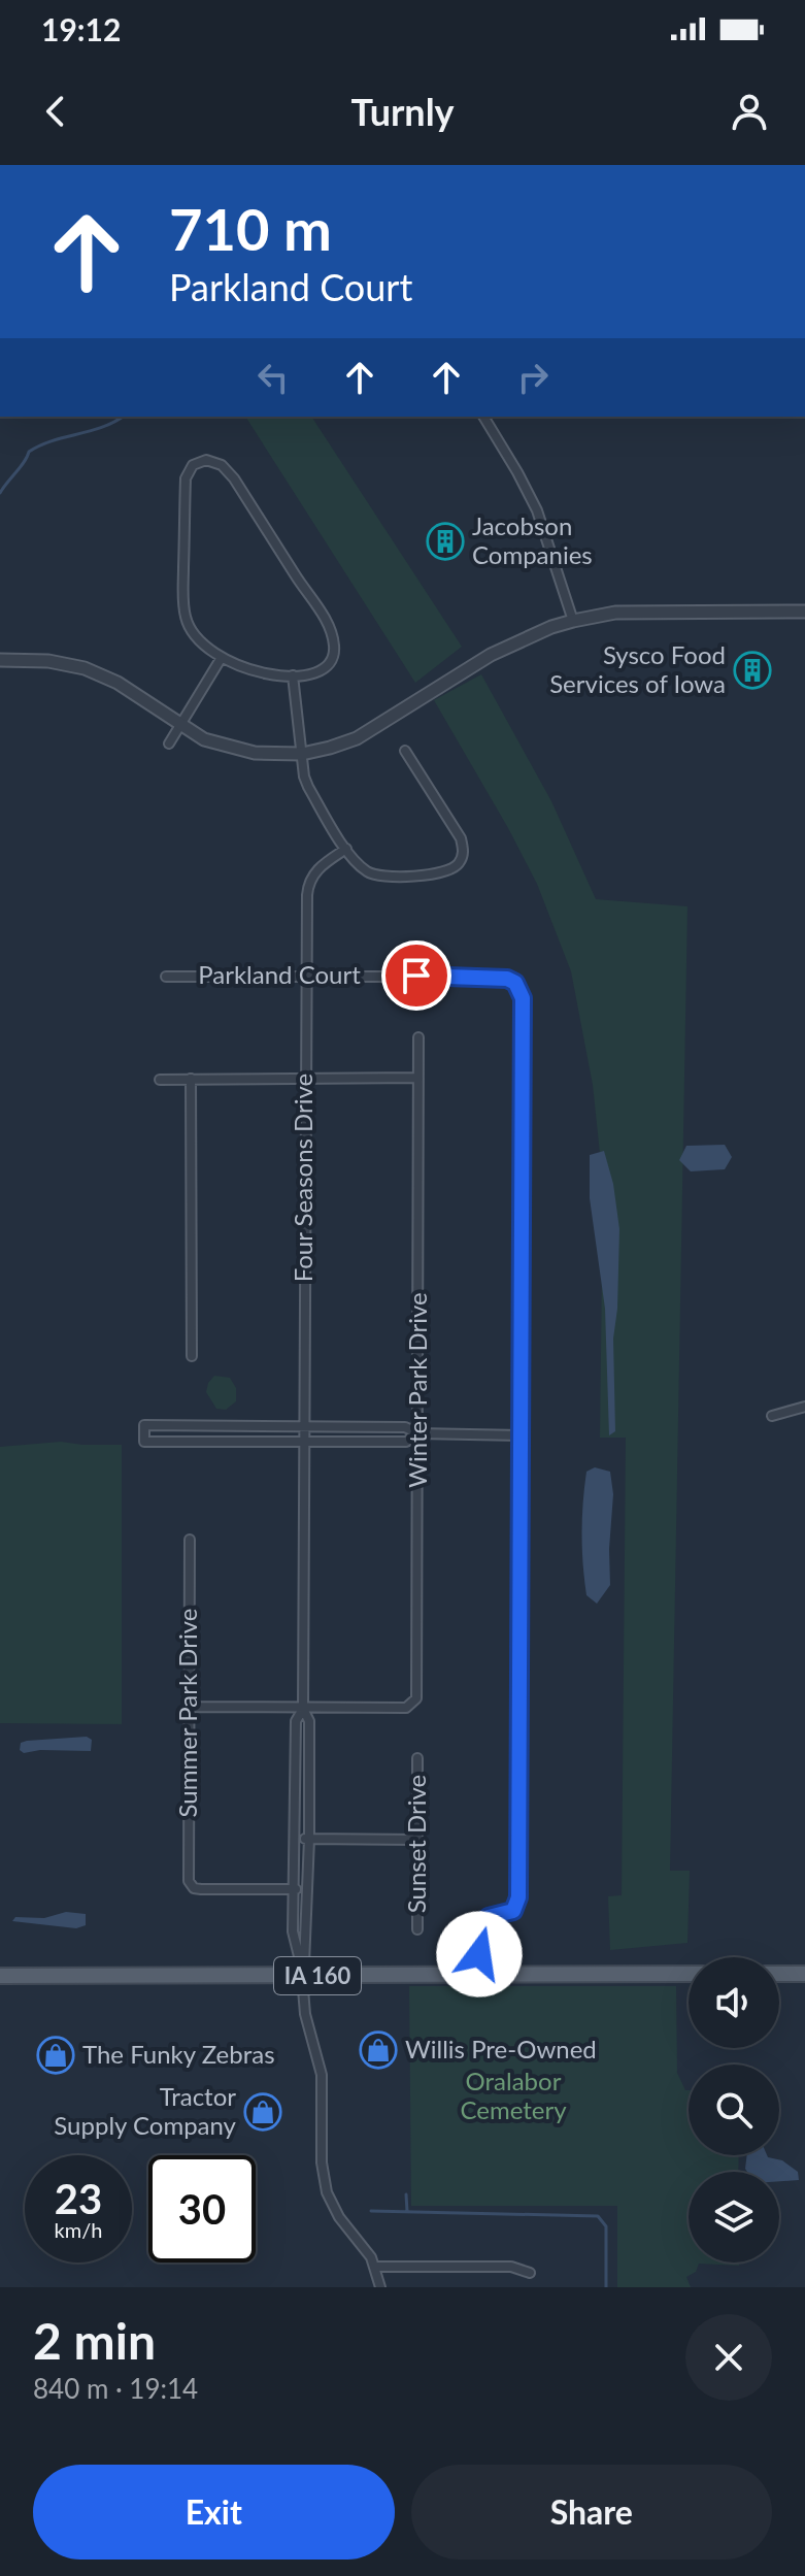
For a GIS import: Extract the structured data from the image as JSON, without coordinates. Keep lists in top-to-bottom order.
{
  "streets": {
    "main road": ["IA 160"],
    "street": [
      "Parkland Court",
      "Four Seasons Drive",
      "Winter Park Drive",
      "Summer Park Drive",
      "Sunset Drive"
    ]
  },
  "crossings": [
    ["Parkland Court", "Four Seasons Drive"],
    ["Four Seasons Drive", "Winter Park Drive"],
    ["Four Seasons Drive", "Summer Park Drive"],
    ["Four Seasons Drive", "IA 160"]
  ],
  "parks": ["Oralabor Cemetery"],
  "places": {
    "building": ["Jacobson Companies", "Sysco Food Services of Iowa"],
    "shop": ["Willis Pre-Owned", "The Funky Zebras", "Tractor Supply Company"]
  },
  "page": {
    "status": "19:12",
    "header": "Turnly",
    "turn": ["710 m", "Parkland Court"],
    "speed": "23 km/h",
    "limit": "30",
    "heading": ["2 min", "840 m · 19:14"],
    "buttons": ["Exit", "Share"]
  }
}
